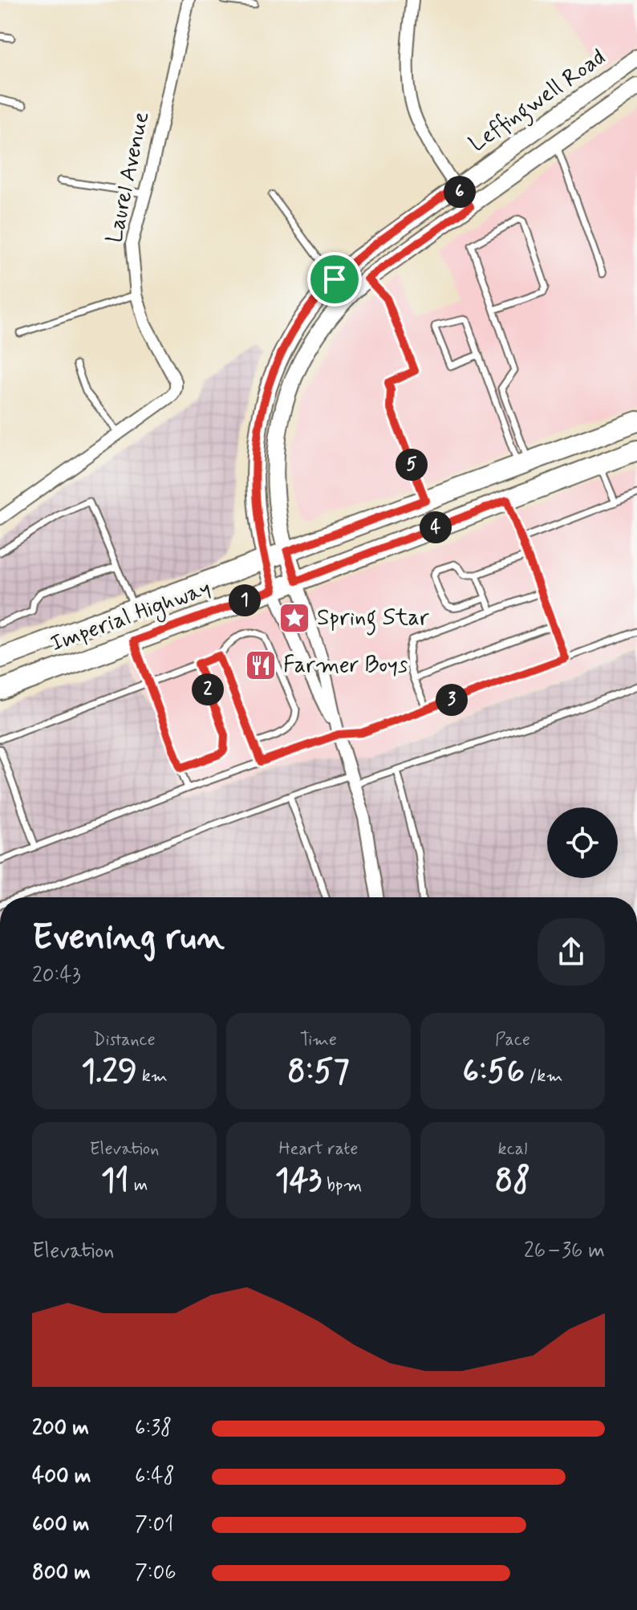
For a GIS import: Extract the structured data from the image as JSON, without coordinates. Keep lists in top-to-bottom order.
{
  "streets": {
    "main road": ["Leffingwell Road", "Imperial Highway"],
    "street": ["Laurel Avenue"]
  },
  "crossings": [
    ["Leffingwell Road", "Imperial Highway"]
  ],
  "places": {
    "place": ["Spring Star"],
    "restaurant": ["Farmer Boys"]
  },
  "page": {
    "pins": [
      "6",
      "5",
      "4",
      "1",
      "2",
      "3"
    ],
    "heading": ["Evening run", "20:43"],
    "stats": [
      ["Distance", "1.29 km"],
      ["Time", "8:57"],
      ["Pace", "6:56 /km"],
      ["Elevation", "11 m"],
      ["Heart rate", "143 bpm"],
      ["kcal", "88"]
    ],
    "chart": ["Elevation", "26–36 m"],
    "list": [
      {
        "name": "200 m",
        "note": "6:38"
      },
      {
        "name": "400 m",
        "note": "6:48"
      },
      {
        "name": "600 m",
        "note": "7:01"
      },
      {
        "name": "800 m",
        "note": "7:06"
      }
    ]
  }
}
